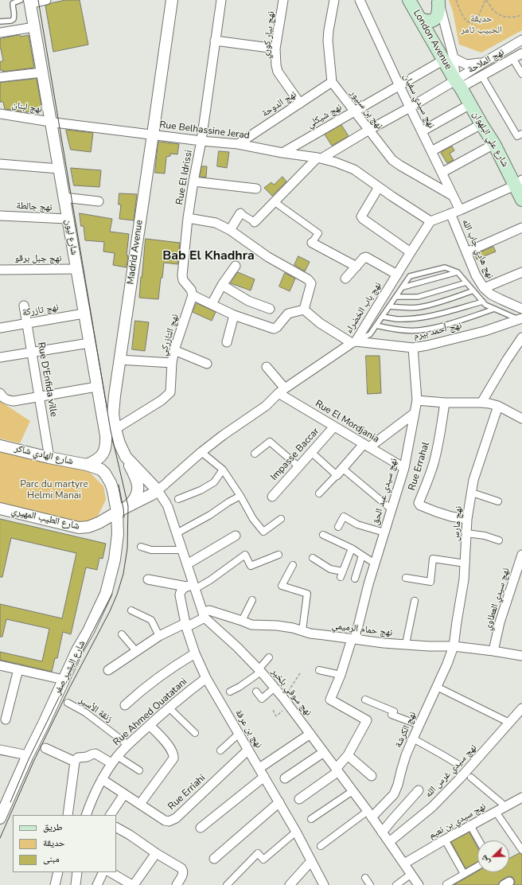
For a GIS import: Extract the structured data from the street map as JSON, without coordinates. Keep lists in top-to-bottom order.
{
  "streets": {
    "main road": ["London Avenue", "شارع علي البلهوان"],
    "street": [
      "نهج بيار كوري",
      "نهج الملاحة",
      "نهج سيدي سفيان",
      "نهج الدوحة",
      "نهج لبنان",
      "نهج بن سنيور",
      "نهج شيكلي",
      "Rue Belhassine Jerad",
      "Rue El Idrissi",
      "نهج جالطة",
      "شارع ليون",
      "نهج هادي جاب الله",
      "Madrid Avenue",
      "نهج جبل برقو",
      "نهج باب الخضراء",
      "نهج تازركة",
      "نهج أحمد بيرم",
      "نهج التازركي",
      "Rue D'Enfida ville",
      "Rue El Mordjania",
      "Impasse Baccar",
      "شارع الهادي شاكر",
      "Rue Errahal",
      "نهج سيدي عبد الحق",
      "شارع الطيب المهيري",
      "نهج مارس",
      "نهج سيدي العطاوي",
      "نهج حمام الرميمي",
      "شارع البشير صفر",
      "نهج سوقي بلخير",
      "زنقة الأسير",
      "Rue Ahmed Ouatatani",
      "نهج بن عرفة",
      "نهج الكرشة",
      "نهج سيدي غرس الله",
      "Rue Erriahi",
      "نهج سيدي بن نعيم"
    ]
  },
  "crossings": [
    ["نهج بيار كوري", "نهج الدوحة"],
    ["London Avenue", "نهج الملاحة"],
    ["London Avenue", "نهج شيكلي"],
    ["London Avenue", "شارع علي البلهوان"],
    ["نهج الملاحة", "شارع علي البلهوان"],
    ["نهج سيدي سفيان", "نهج بن سنيور"],
    ["نهج سيدي سفيان", "نهج شيكلي"],
    ["نهج الدوحة", "نهج بن سنيور"],
    ["نهج الدوحة", "Rue Belhassine Jerad"],
    ["نهج لبنان", "Rue Belhassine Jerad"],
    ["نهج لبنان", "شارع ليون"],
    ["نهج بن سنيور", "نهج شيكلي"],
    ["نهج شيكلي", "Rue Belhassine Jerad"],
    ["Rue Belhassine Jerad", "Rue El Idrissi"],
    ["Rue Belhassine Jerad", "شارع ليون"],
    ["Rue Belhassine Jerad", "Madrid Avenue"],
    ["Rue Belhassine Jerad", "نهج باب الخضراء"],
    ["نهج جالطة", "شارع ليون"],
    ["شارع ليون", "نهج جبل برقو"],
    ["شارع ليون", "نهج تازركة"],
    ["شارع ليون", "شارع الهادي شاكر"],
    ["Madrid Avenue", "نهج باب الخضراء"],
    ["Madrid Avenue", "نهج التازركي"],
    ["Madrid Avenue", "شارع الطيب المهيري"],
    ["Madrid Avenue", "نهج سوقي بلخير"],
    ["نهج باب الخضراء", "نهج أحمد بيرم"],
    ["نهج باب الخضراء", "Rue El Mordjania"],
    ["نهج باب الخضراء", "شارع الطيب المهيري"],
    ["نهج باب الخضراء", "نهج سوقي بلخير"],
    ["نهج تازركة", "Rue D'Enfida ville"],
    ["نهج أحمد بيرم", "نهج سيدي عبد الحق"],
    ["Rue D'Enfida ville", "شارع الهادي شاكر"],
    ["Rue El Mordjania", "Impasse Baccar"],
    ["Rue El Mordjania", "نهج سيدي عبد الحق"],
    ["شارع الهادي شاكر", "شارع الطيب المهيري"],
    ["شارع الهادي شاكر", "شارع البشير صفر"],
    ["Rue Errahal", "نهج مارس"],
    ["نهج سيدي عبد الحق", "نهج حمام الرميمي"],
    ["شارع الطيب المهيري", "شارع البشير صفر"],
    ["شارع الطيب المهيري", "نهج سوقي بلخير"],
    ["نهج مارس", "نهج حمام الرميمي"],
    ["نهج مارس", "نهج الكرشة"],
    ["نهج سيدي العطاوي", "نهج حمام الرميمي"],
    ["نهج حمام الرميمي", "نهج سوقي بلخير"],
    ["نهج حمام الرميمي", "نهج الكرشة"],
    ["نهج سوقي بلخير", "نهج بن عرفة"],
    ["نهج سوقي بلخير", "نهج الكرشة"],
    ["نهج سوقي بلخير", "نهج سيدي غرس الله"],
    ["نهج سوقي بلخير", "نهج سيدي بن نعيم"],
    ["زنقة الأسير", "Rue Ahmed Ouatatani"],
    ["Rue Ahmed Ouatatani", "نهج بن عرفة"],
    ["Rue Ahmed Ouatatani", "Rue Erriahi"],
    ["نهج بن عرفة", "Rue Erriahi"]
  ],
  "districts": ["Bab El Khadhra"],
  "parks": ["حديقة الحبيب ثامر", "Parc du martyre Helmi Manai"],
  "legend": ["طريق", "حديقة", "مبنى"],
  "north": "bottom left"
}
